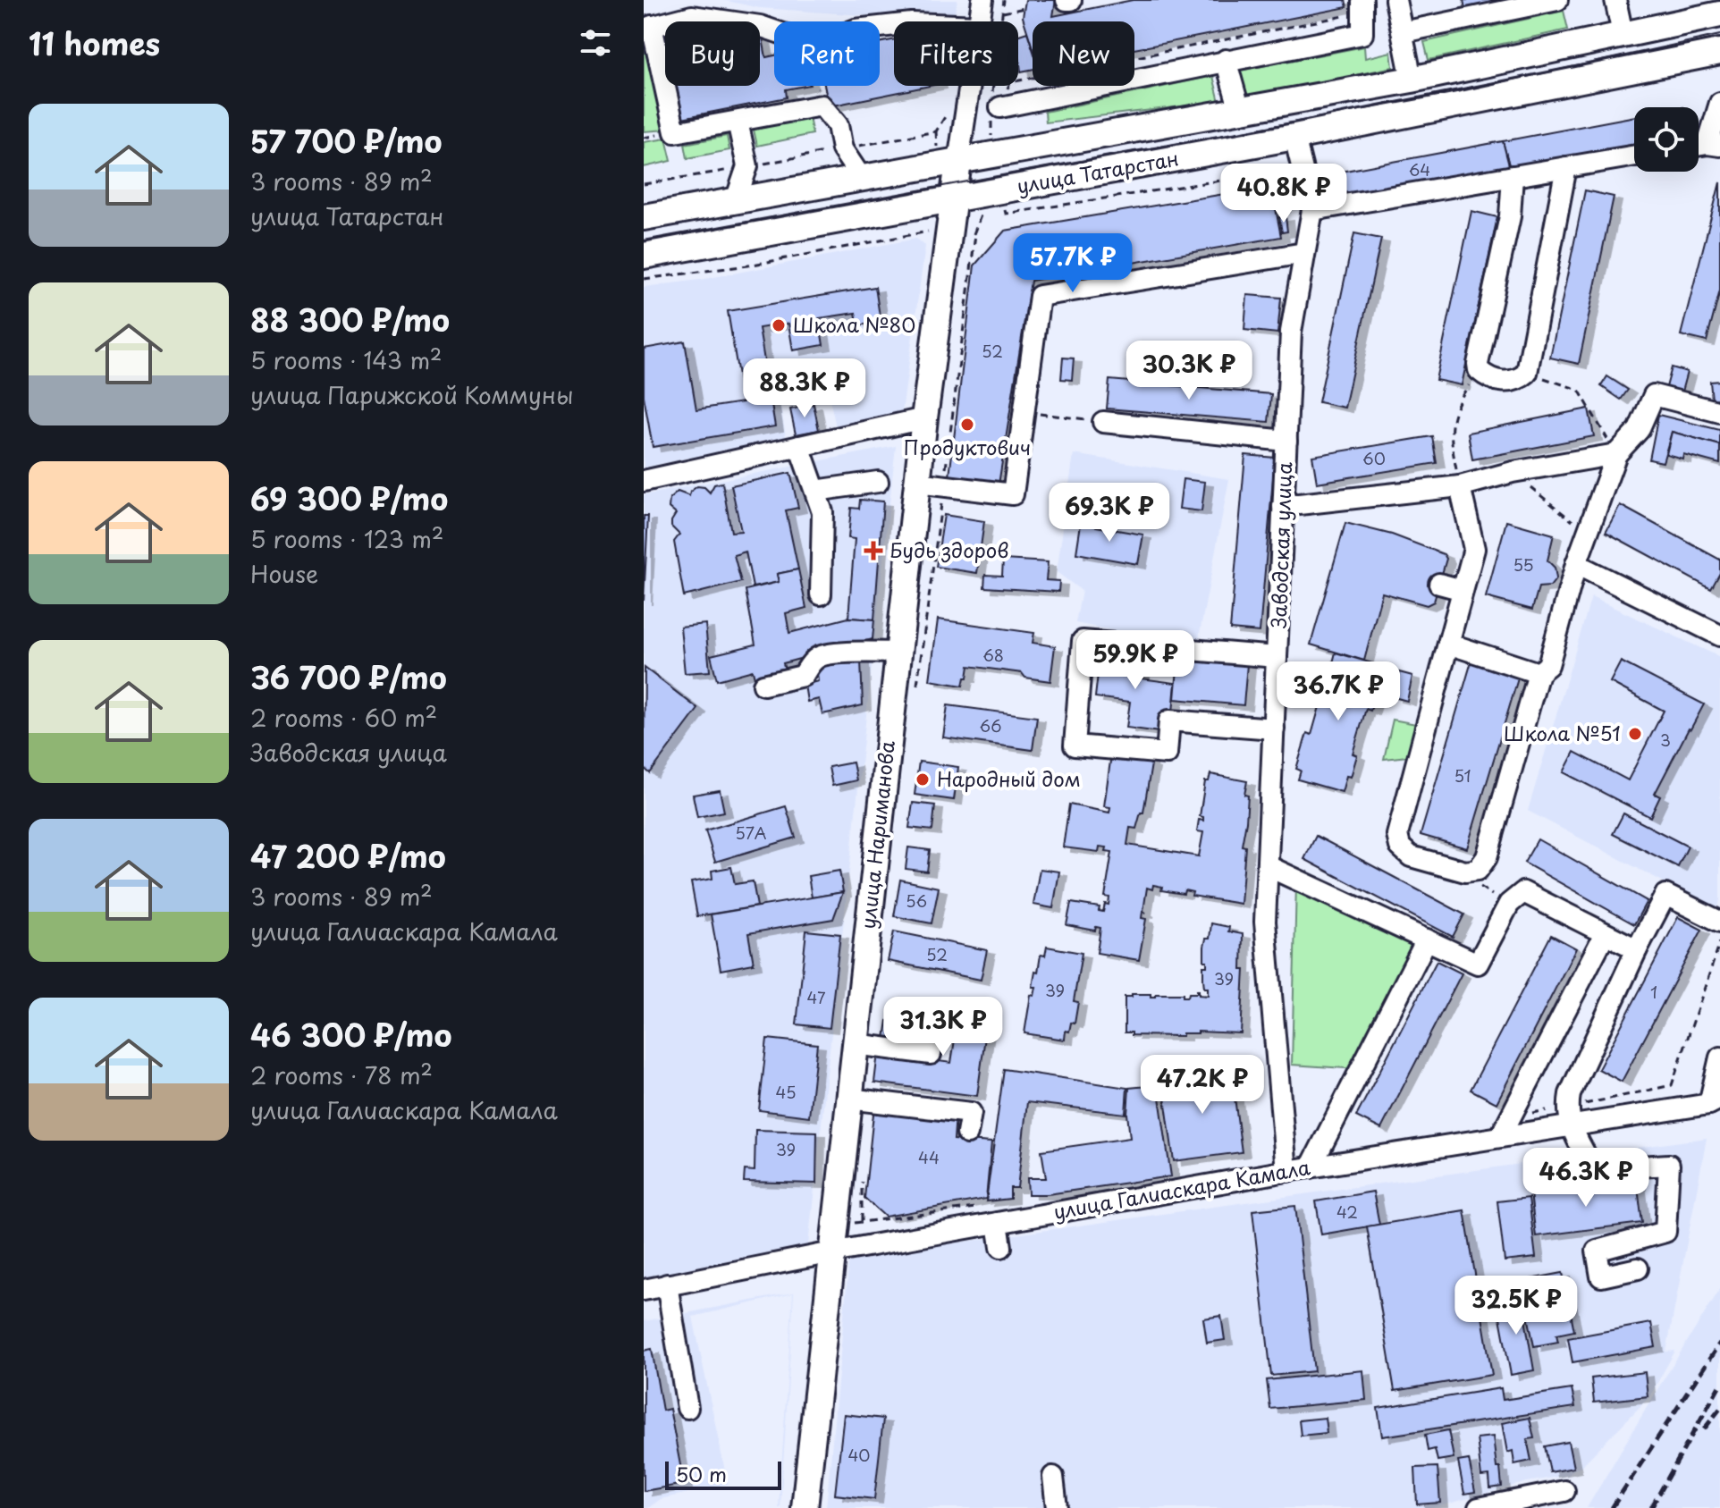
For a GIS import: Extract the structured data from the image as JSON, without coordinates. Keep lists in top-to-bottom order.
{
  "streets": {
    "main road": ["улица Татарстан", "улица Нариманова"],
    "street": ["Заводская улица", "улица Галиаскара Камала"]
  },
  "crossings": [
    ["улица Татарстан", "Заводская улица"],
    ["улица Татарстан", "улица Нариманова"],
    ["Заводская улица", "улица Галиаскара Камала"],
    ["улица Нариманова", "улица Галиаскара Камала"]
  ],
  "places": {
    "other": [
      "Школа №80",
      "Продуктович",
      "Школа №51",
      "Народный дом"
    ],
    "health": ["Будь здоров"]
  },
  "house_numbers": [
    "64",
    "52",
    "60",
    "55",
    "68",
    "66",
    "3",
    "51",
    "57А",
    "56",
    "52",
    "39",
    "39",
    "1",
    "47",
    "45",
    "39",
    "44",
    "42",
    "40"
  ],
  "scale_bar": "50 m",
  "page": {
    "heading": "11 homes",
    "chip": [
      "Buy",
      "Rent",
      "Filters",
      "New"
    ],
    "list": [
      {
        "name": "57 700 ₽/mo",
        "note": "3 rooms · 89 m² · улица Татарстан"
      },
      {
        "name": "88 300 ₽/mo",
        "note": "5 rooms · 143 m² · улица Парижской Коммуны"
      },
      {
        "name": "69 300 ₽/mo",
        "note": "5 rooms · 123 m² · House"
      },
      {
        "name": "36 700 ₽/mo",
        "note": "2 rooms · 60 m² · Заводская улица"
      },
      {
        "name": "47 200 ₽/mo",
        "note": "3 rooms · 89 m² · улица Галиаскара Камала"
      },
      {
        "name": "46 300 ₽/mo",
        "note": "2 rooms · 78 m² · улица Галиаскара Камала"
      }
    ],
    "price": [
      "40.8K ₽",
      "57.7K ₽",
      "30.3K ₽",
      "88.3K ₽",
      "69.3K ₽",
      "59.9K ₽",
      "36.7K ₽",
      "31.3K ₽",
      "47.2K ₽",
      "46.3K ₽",
      "32.5K ₽"
    ],
    "scale": "50 m"
  }
}
